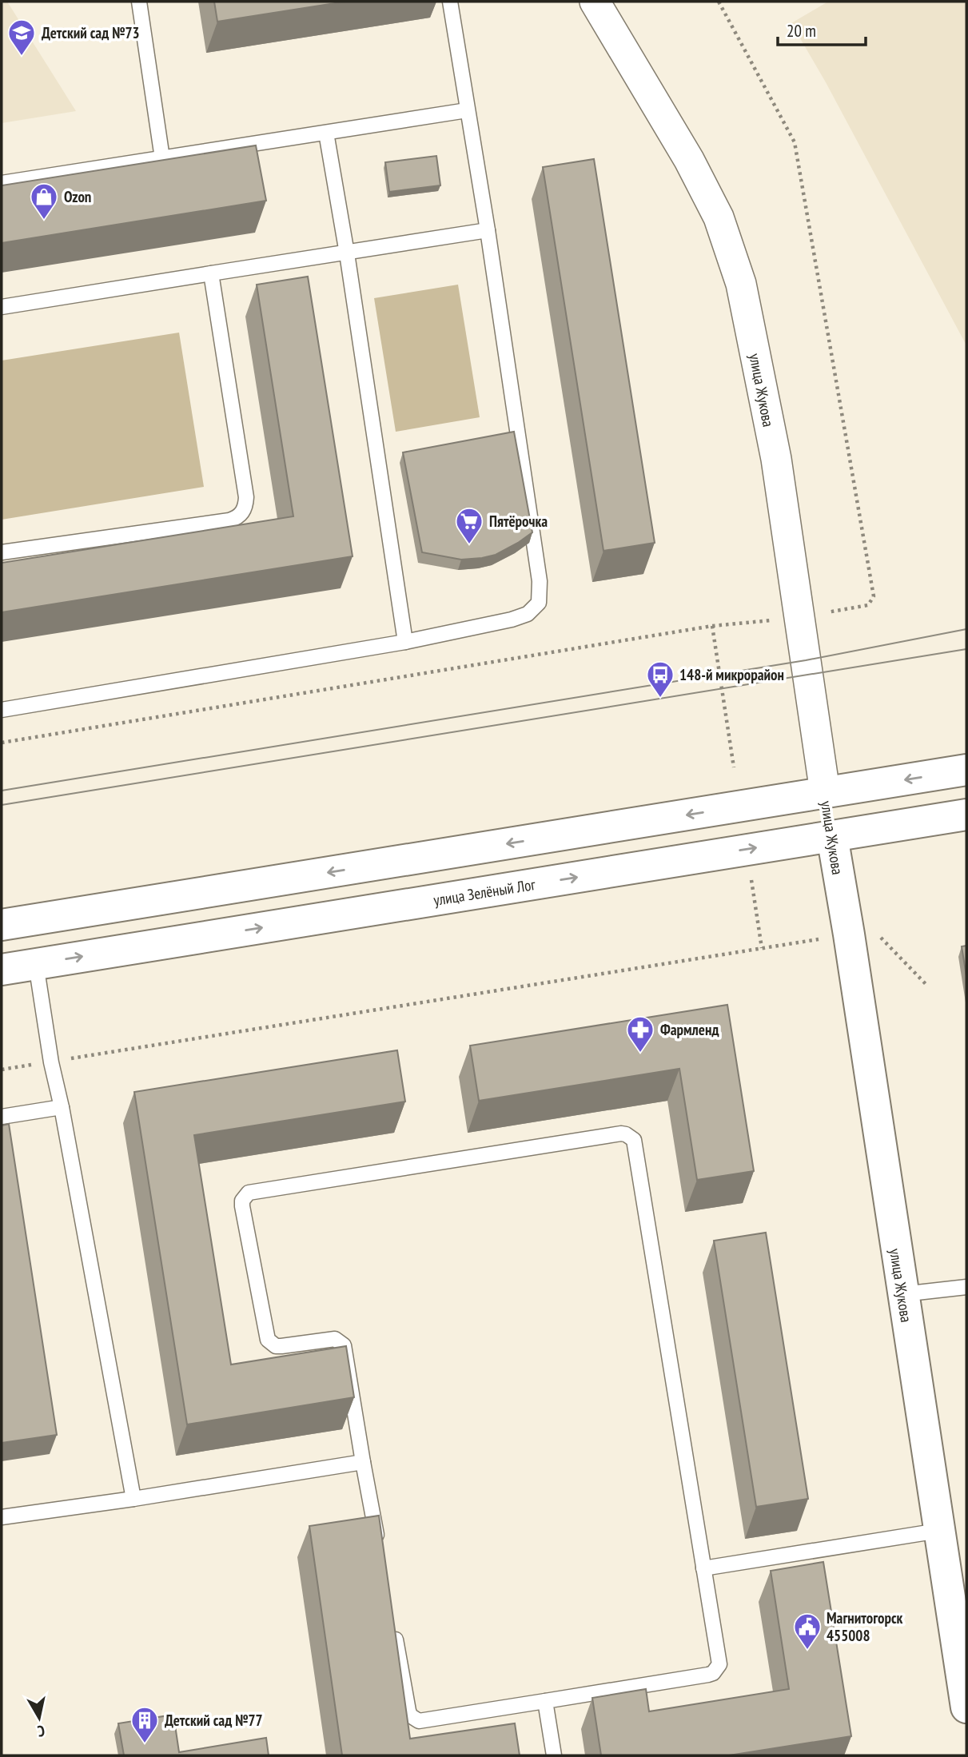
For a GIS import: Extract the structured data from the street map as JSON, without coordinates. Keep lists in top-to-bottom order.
{
  "streets": {
    "main road": ["улица Жукова", "улица Зелёный Лог"]
  },
  "crossings": [
    ["улица Жукова", "улица Зелёный Лог"]
  ],
  "places": {
    "school or university": ["Детский сад №73"],
    "shop": ["Ozon"],
    "supermarket": ["Пятёрочка"],
    "bus stop": ["148-й микрорайон"],
    "pharmacy": ["Фармленд"],
    "public building": ["Магнитогорск 455008"],
    "building": ["Детский сад №77"]
  },
  "scale_bar": "20 m",
  "north": "bottom"
}
